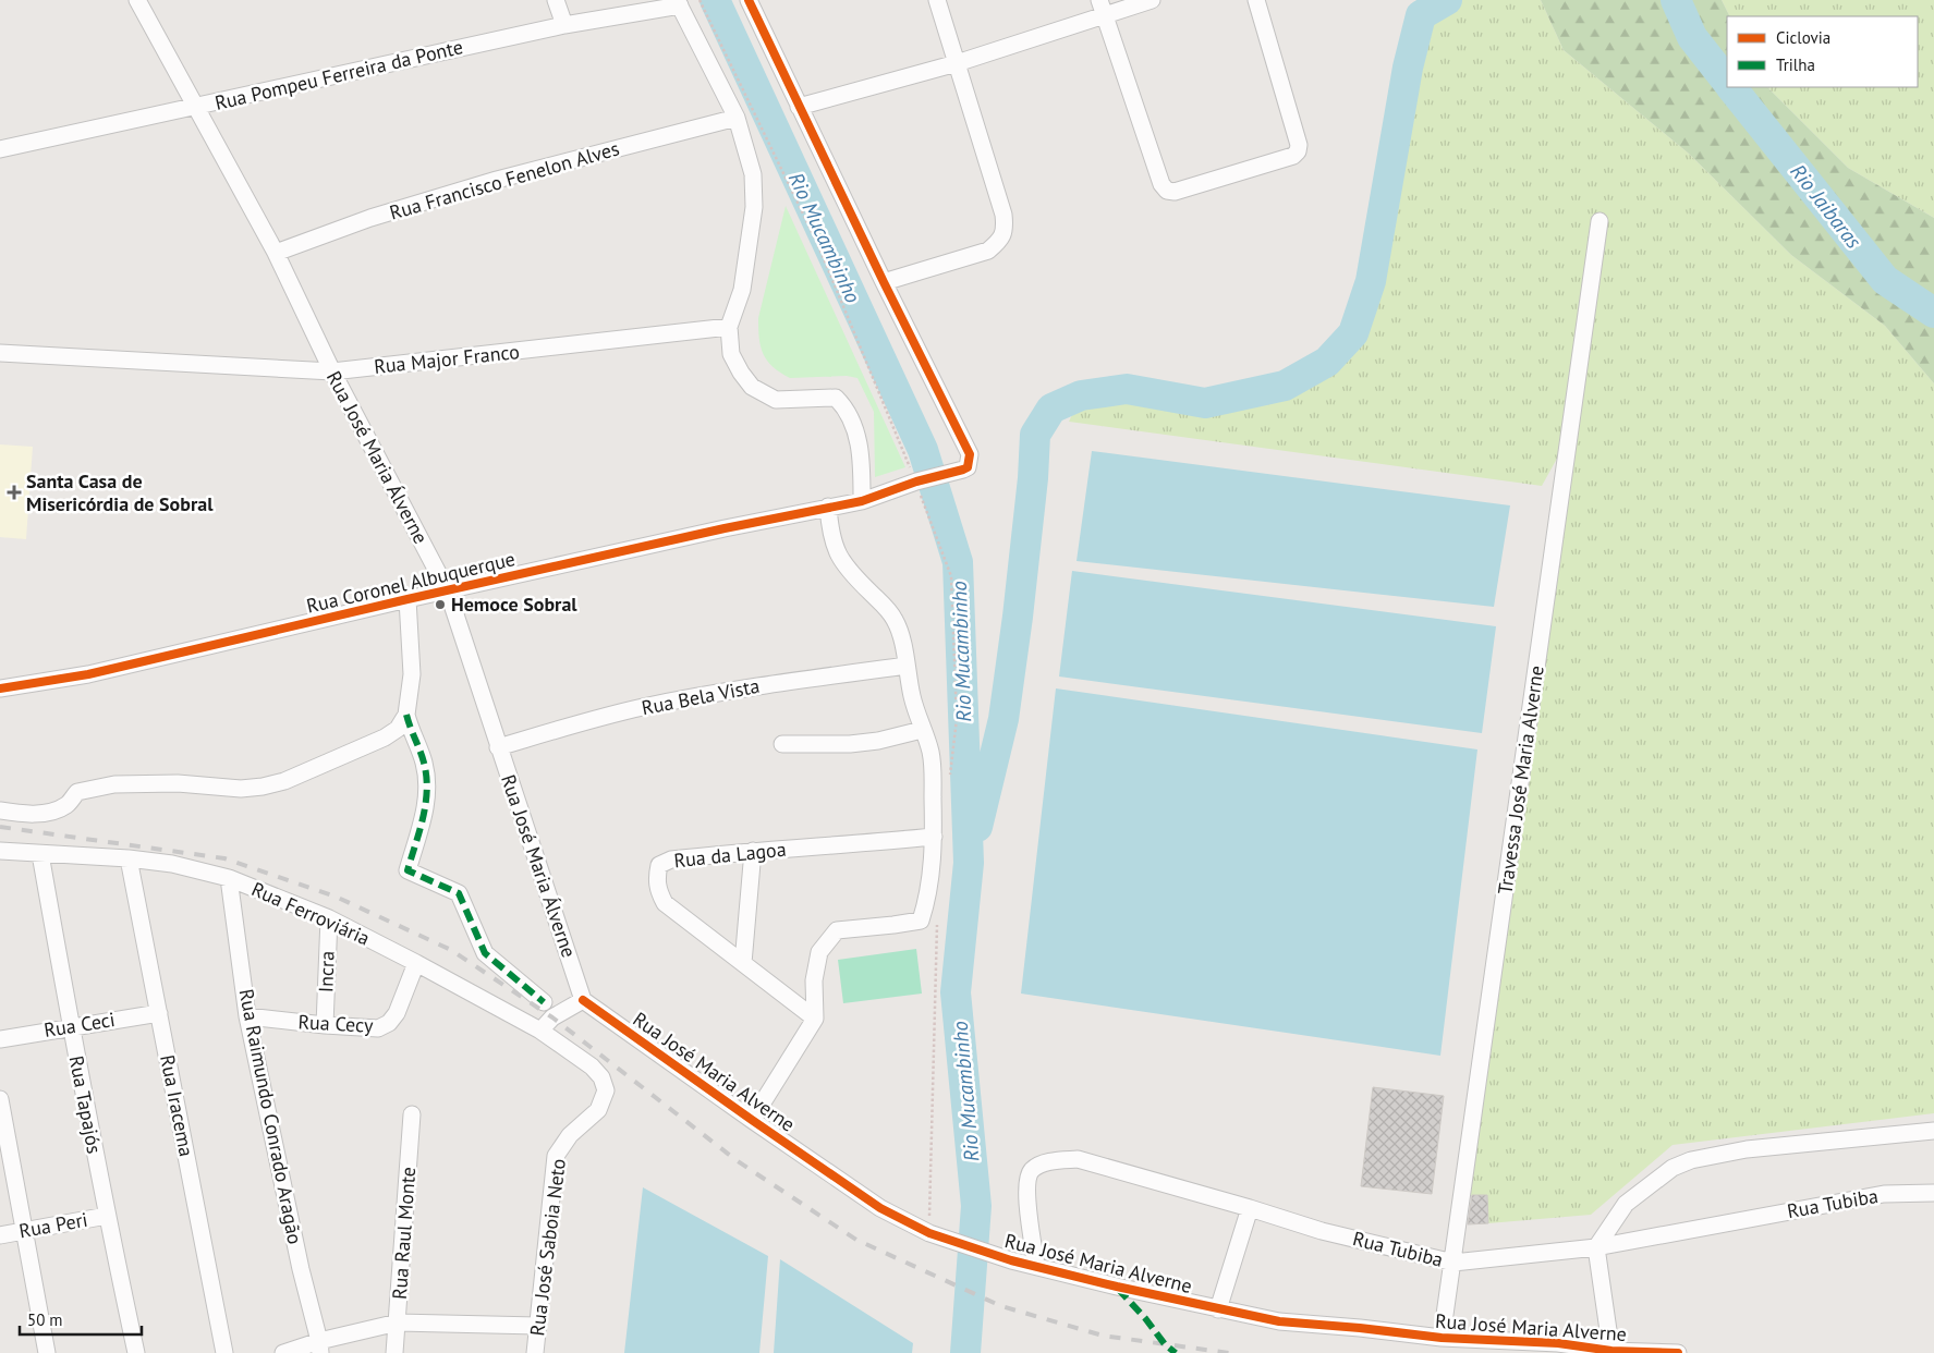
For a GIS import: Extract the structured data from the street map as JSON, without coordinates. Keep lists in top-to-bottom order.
{
  "streets": {
    "street": [
      "Rua Pompeu Ferreira da Ponte",
      "Rua Francisco Fenelon Alves",
      "Rua Major Franco",
      "Rua José Maria Álverne",
      "Rua Coronel Albuquerque",
      "Rua Bela Vista",
      "Travessa José Maria Alverne",
      "Rua da Lagoa",
      "Rua Ferroviária",
      "Incra",
      "Rua Cecy",
      "Rua Ceci",
      "Rua José Maria Alverne",
      "Rua Tapajós",
      "Rua Iracema",
      "Rua Raimundo Conrado Aragão",
      "Rua Tubiba",
      "Rua Peri",
      "Rua Raul Monte",
      "Rua José Saboia Neto"
    ]
  },
  "crossings": [
    ["Rua Pompeu Ferreira da Ponte", "Rua José Maria Álverne"],
    ["Rua Francisco Fenelon Alves", "Rua José Maria Álverne"],
    ["Rua Major Franco", "Rua José Maria Álverne"],
    ["Rua José Maria Álverne", "Rua Coronel Albuquerque"],
    ["Rua José Maria Álverne", "Rua Bela Vista"],
    ["Rua José Maria Álverne", "Rua José Maria Alverne"],
    ["Travessa José Maria Alverne", "Rua José Maria Alverne"],
    ["Travessa José Maria Alverne", "Rua Tubiba"],
    ["Rua Ferroviária", "Incra"],
    ["Rua Ferroviária", "Rua Cecy"],
    ["Rua Ferroviária", "Rua Tapajós"],
    ["Rua Ferroviária", "Rua Iracema"],
    ["Rua Ferroviária", "Rua Raimundo Conrado Aragão"],
    ["Rua Ferroviária", "Rua José Saboia Neto"],
    ["Incra", "Rua Cecy"],
    ["Rua Cecy", "Rua Raimundo Conrado Aragão"],
    ["Rua Ceci", "Rua Tapajós"],
    ["Rua Ceci", "Rua Iracema"],
    ["Rua José Maria Alverne", "Rua Tubiba"],
    ["Rua Tapajós", "Rua Peri"]
  ],
  "water": ["Rio Jaibaras", "Rio Mucambinho"],
  "places": {
    "health": ["Santa Casa de Misericórdia de Sobral"],
    "other": ["Hemoce Sobral"]
  },
  "legend": ["Ciclovia", "Trilha"],
  "scale_bar": "50 m"
}
